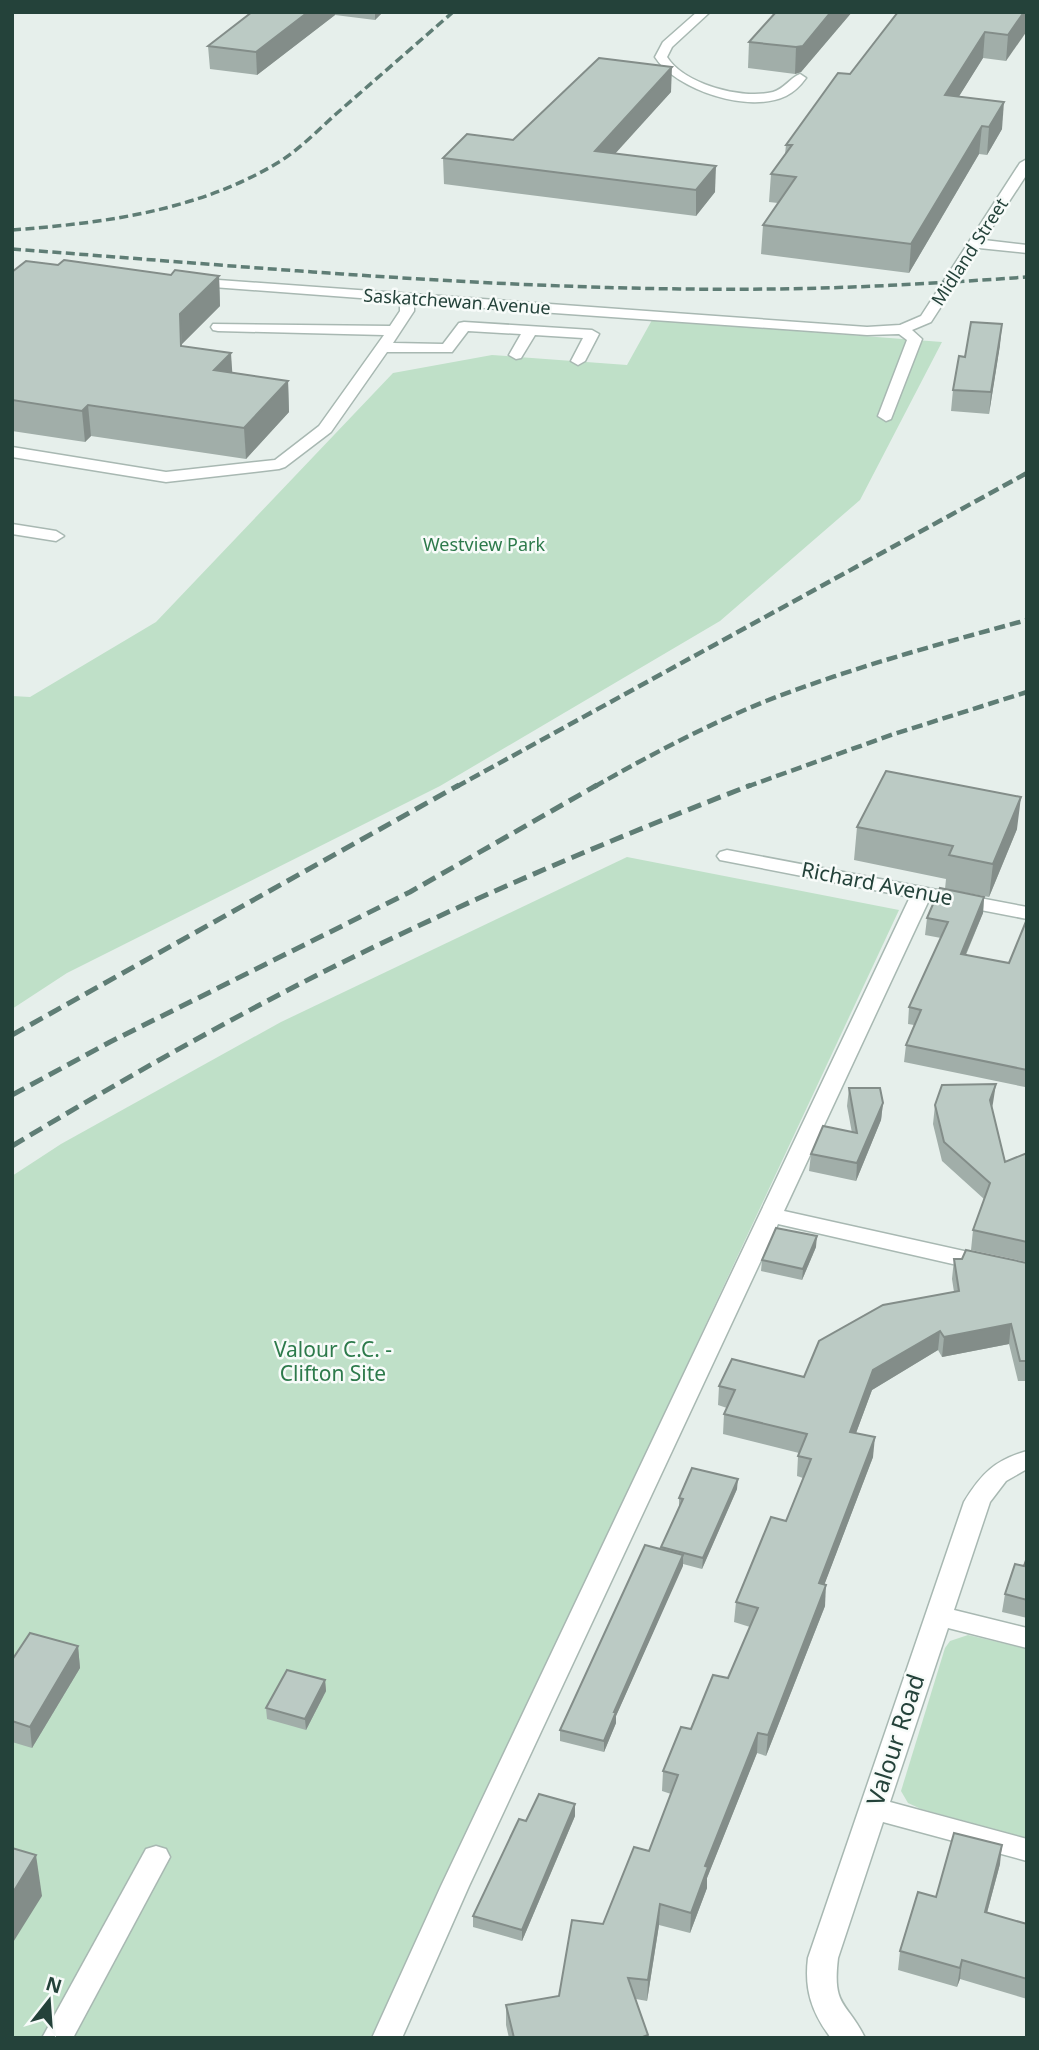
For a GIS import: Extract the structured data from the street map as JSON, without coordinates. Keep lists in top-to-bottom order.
{
  "streets": {
    "street": [
      "Midland Street",
      "Saskatchewan Avenue",
      "Richard Avenue",
      "Valour Road"
    ]
  },
  "crossings": [
    ["Midland Street", "Saskatchewan Avenue"]
  ],
  "parks": ["Westview Park", "Valour C.C. - Clifton Site"],
  "north": "top"
}
